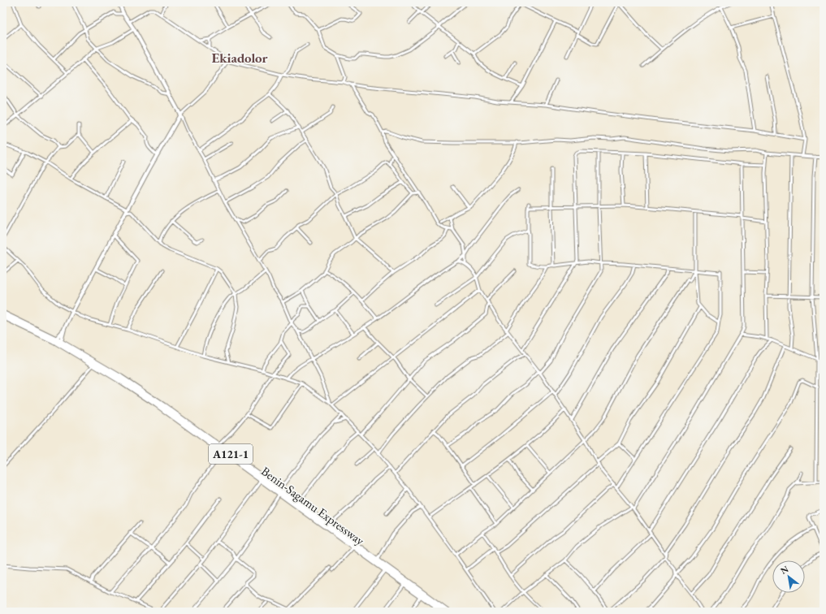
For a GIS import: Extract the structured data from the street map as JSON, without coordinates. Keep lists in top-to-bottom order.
{
  "streets": {
    "highway": ["A121-1", "Benin-Sagamu Expressway"]
  },
  "crossings": [
    ["A121-1", "Benin-Sagamu Expressway"]
  ],
  "districts": ["Ekiadolor"],
  "north": "top left"
}
